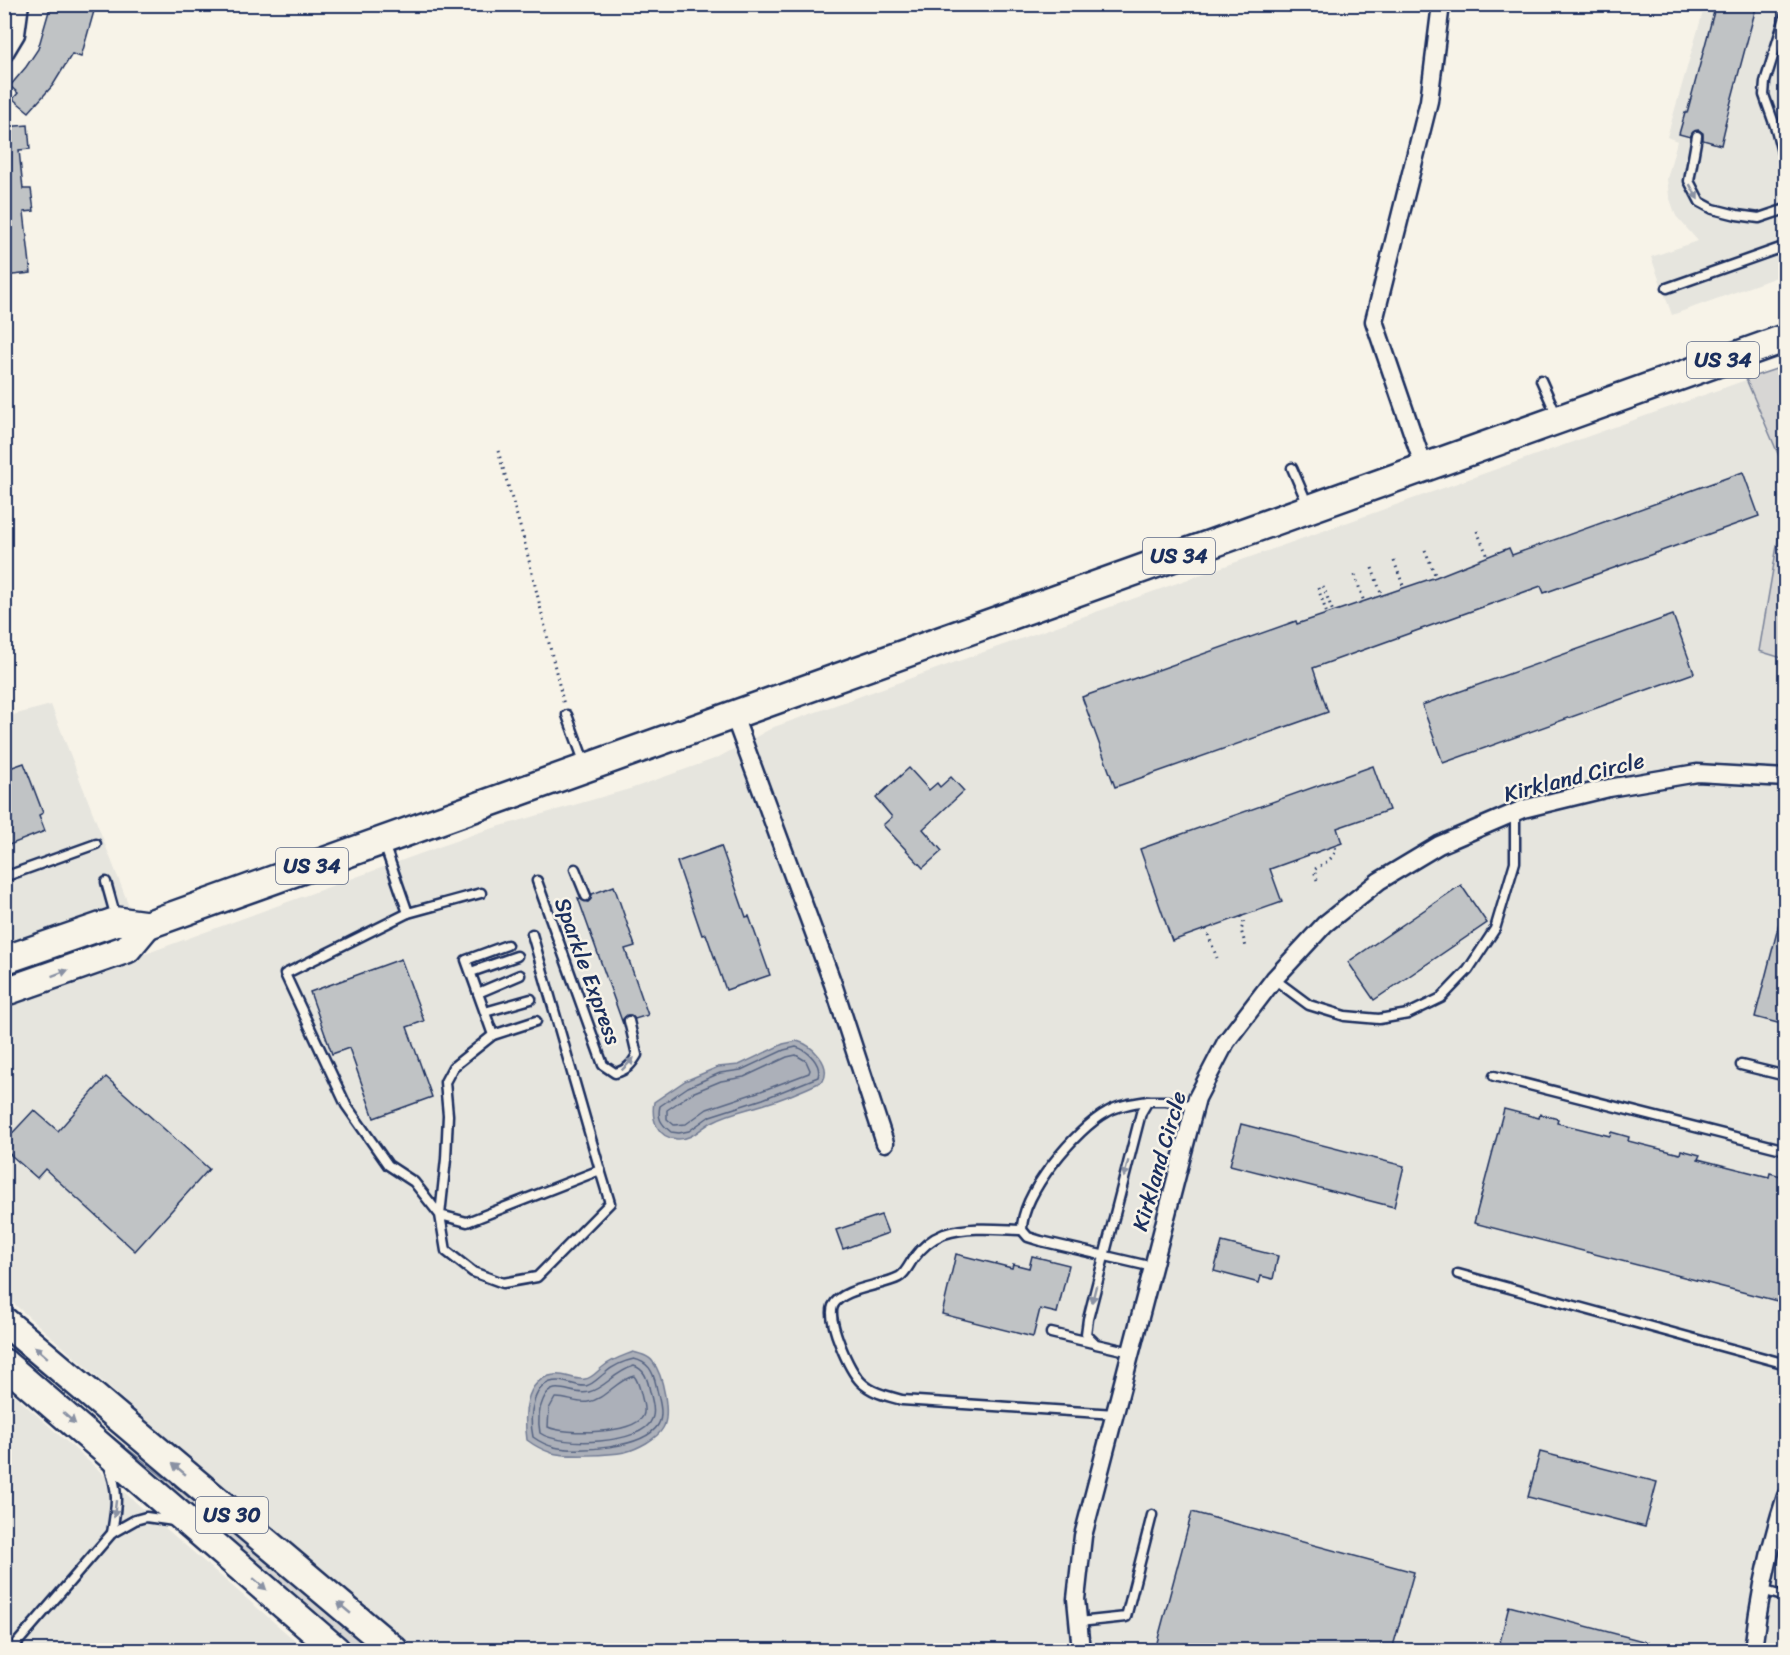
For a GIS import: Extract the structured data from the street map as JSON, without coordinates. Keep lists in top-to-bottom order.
{
  "streets": {
    "main road": ["US 34", "US 30"],
    "street": ["Kirkland Circle"],
    "lane": ["Sparkle Express"]
  }
}
